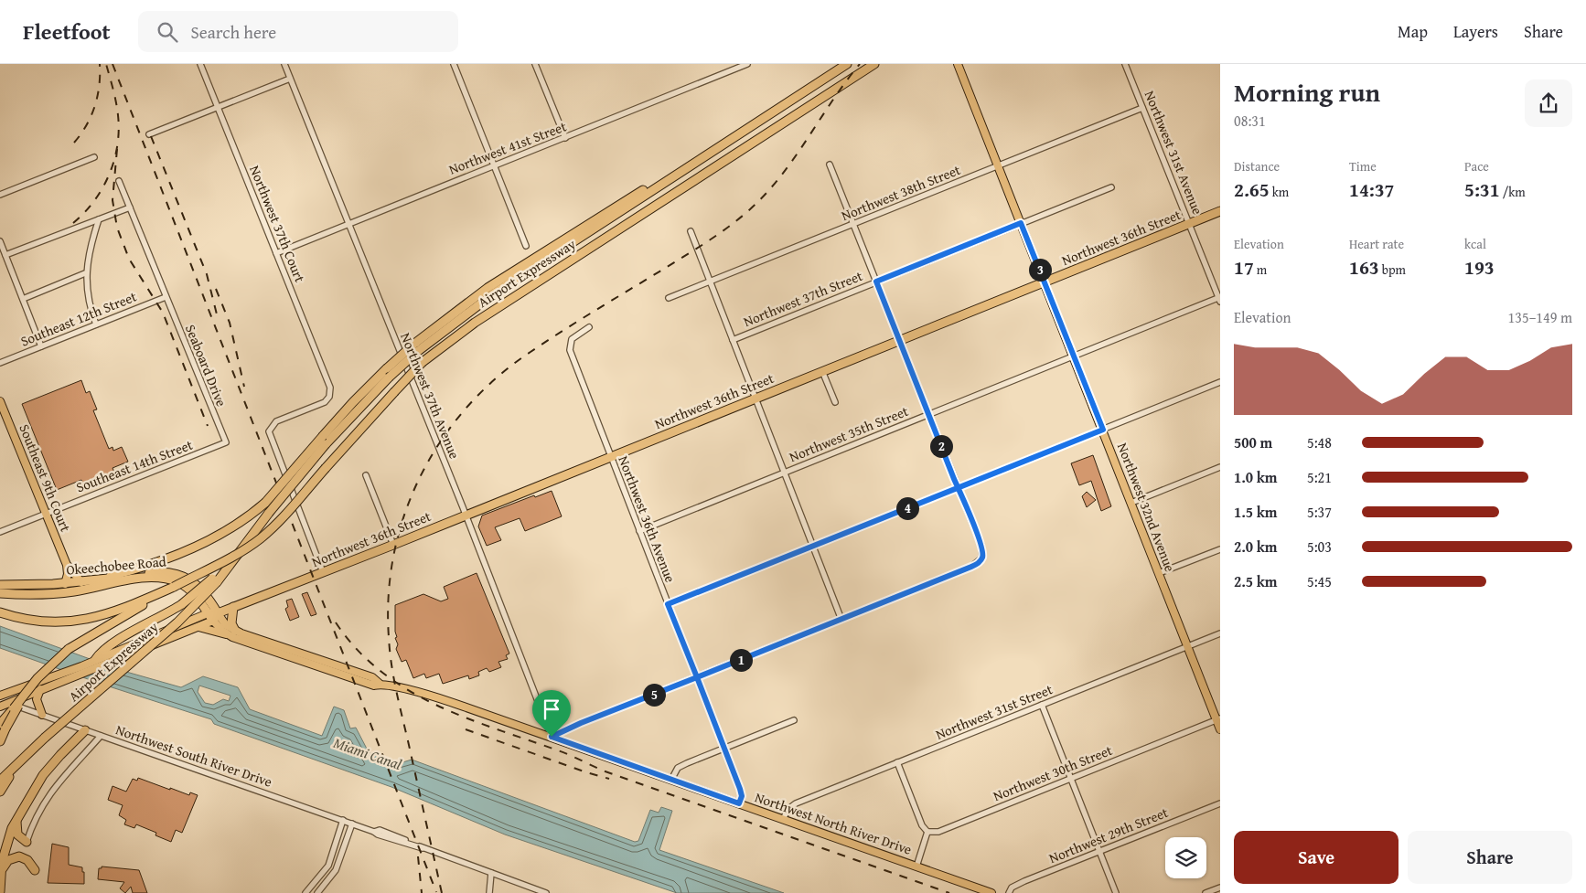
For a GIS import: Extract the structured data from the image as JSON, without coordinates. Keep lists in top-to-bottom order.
{
  "streets": {
    "highway": ["Northwest 36th Street", "Airport Expressway", "Okeechobee Road"],
    "main road": ["Southeast 9th Court", "Northwest 32nd Avenue", "Northwest North River Drive"],
    "street": [
      "Northwest 41st Street",
      "Northwest 31st Avenue",
      "Northwest 38th Street",
      "Northwest 37th Court",
      "Northwest 37th Street",
      "Southeast 12th Street",
      "Seaboard Drive",
      "Northwest 37th Avenue",
      "Northwest 35th Street",
      "Southeast 14th Street",
      "Northwest 36th Avenue",
      "Northwest 31st Street",
      "Northwest South River Drive",
      "Northwest 30th Street",
      "Northwest 29th Street"
    ]
  },
  "crossings": [
    ["Northwest 41st Street", "Northwest 37th Court"],
    ["Northwest 41st Street", "Northwest 37th Avenue"],
    ["Northwest 31st Avenue", "Northwest 38th Street"],
    ["Northwest 31st Avenue", "Northwest 36th Street"],
    ["Northwest 31st Avenue", "Northwest 35th Street"],
    ["Northwest 38th Street", "Northwest 32nd Avenue"],
    ["Northwest 37th Court", "Northwest 36th Street"],
    ["Northwest 36th Street", "Northwest 37th Avenue"],
    ["Northwest 36th Street", "Northwest 32nd Avenue"],
    ["Northwest 36th Street", "Northwest 36th Avenue"],
    ["Northwest 36th Street", "Okeechobee Road"],
    ["Northwest 36th Street", "Northwest South River Drive"],
    ["Northwest 36th Street", "Northwest North River Drive"],
    ["Northwest 37th Street", "Northwest 32nd Avenue"],
    ["Southeast 12th Street", "Seaboard Drive"],
    ["Seaboard Drive", "Southeast 14th Street"],
    ["Northwest 37th Avenue", "Northwest North River Drive"],
    ["Northwest 35th Street", "Northwest 32nd Avenue"],
    ["Northwest 35th Street", "Northwest 36th Avenue"],
    ["Southeast 14th Street", "Southeast 9th Court"],
    ["Southeast 9th Court", "Okeechobee Road"],
    ["Northwest 32nd Avenue", "Northwest 31st Street"],
    ["Northwest 32nd Avenue", "Northwest 30th Street"],
    ["Northwest 36th Avenue", "Northwest North River Drive"],
    ["Okeechobee Road", "Northwest North River Drive"],
    ["Northwest 31st Street", "Northwest North River Drive"]
  ],
  "water": ["Miami Canal"],
  "page": {
    "header": "Fleetfoot",
    "search": "Search here",
    "nav": ["Map", "Layers", "Share"],
    "heading": ["Morning run", "08:31"],
    "stats": [
      ["Distance", "2.65 km"],
      ["Time", "14:37"],
      ["Pace", "5:31 /km"],
      ["Elevation", "17 m"],
      ["Heart rate", "163 bpm"],
      ["kcal", "193"]
    ],
    "pins": [
      "3",
      "2",
      "4",
      "1",
      "5"
    ],
    "chart": ["Elevation", "135–149 m"],
    "list": [
      {
        "name": "500 m",
        "note": "5:48"
      },
      {
        "name": "1.0 km",
        "note": "5:21"
      },
      {
        "name": "1.5 km",
        "note": "5:37"
      },
      {
        "name": "2.0 km",
        "note": "5:03"
      },
      {
        "name": "2.5 km",
        "note": "5:45"
      }
    ],
    "buttons": ["Save", "Share"]
  }
}
